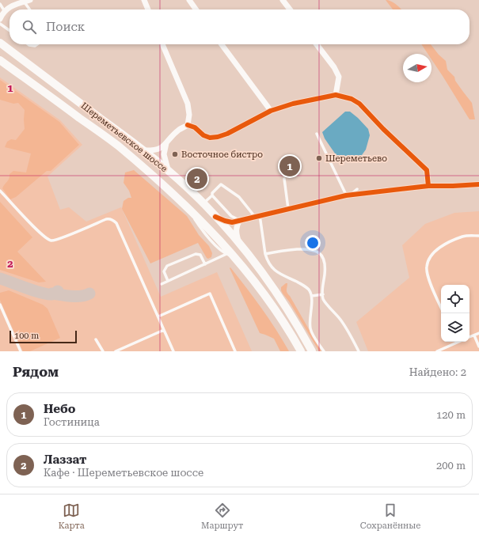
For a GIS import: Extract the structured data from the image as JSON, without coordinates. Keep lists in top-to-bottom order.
{
  "streets": {
    "main road": ["Шереметьевское шоссе"]
  },
  "places": ["Восточное бистро", "Шереметьево"],
  "scale_bar": "100 m",
  "north": "right",
  "page": {
    "search": "Поиск",
    "pins": ["1", "2"],
    "scale": "100 m",
    "heading": ["Рядом", "Найдено: 2"],
    "list": [
      {
        "mark": "1",
        "name": "Небо",
        "note": "Гостиница",
        "value": "120 m"
      },
      {
        "mark": "2",
        "name": "Лаззат",
        "note": "Кафе · Шереметьевское шоссе",
        "value": "200 m"
      }
    ],
    "nav": ["Карта", "Маршрут", "Сохранённые"]
  },
  "grid": {
    "rows": ["1", "2"]
  }
}
